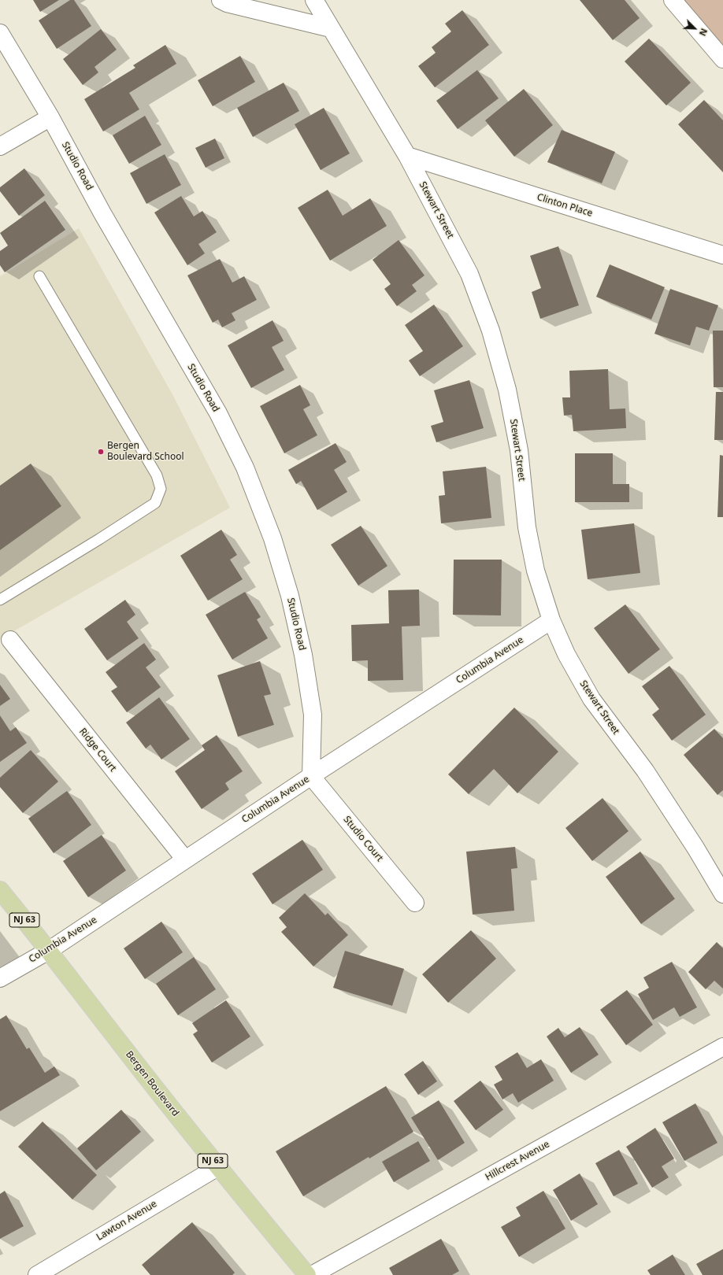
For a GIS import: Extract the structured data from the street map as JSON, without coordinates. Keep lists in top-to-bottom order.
{
  "streets": {
    "main road": ["NJ 63", "Bergen Boulevard"],
    "street": [
      "Studio Road",
      "Clinton Place",
      "Stewart Street",
      "Columbia Avenue",
      "Ridge Court",
      "Studio Court",
      "Hillcrest Avenue",
      "Lawton Avenue"
    ]
  },
  "crossings": [
    ["Studio Road", "Columbia Avenue"],
    ["Studio Road", "Studio Court"],
    ["Clinton Place", "Stewart Street"],
    ["Stewart Street", "Columbia Avenue"],
    ["Columbia Avenue", "Ridge Court"],
    ["Columbia Avenue", "Studio Court"],
    ["Columbia Avenue", "Bergen Boulevard"],
    ["Bergen Boulevard", "Lawton Avenue"]
  ],
  "places": ["Bergen Boulevard School"],
  "north": "bottom right"
}
